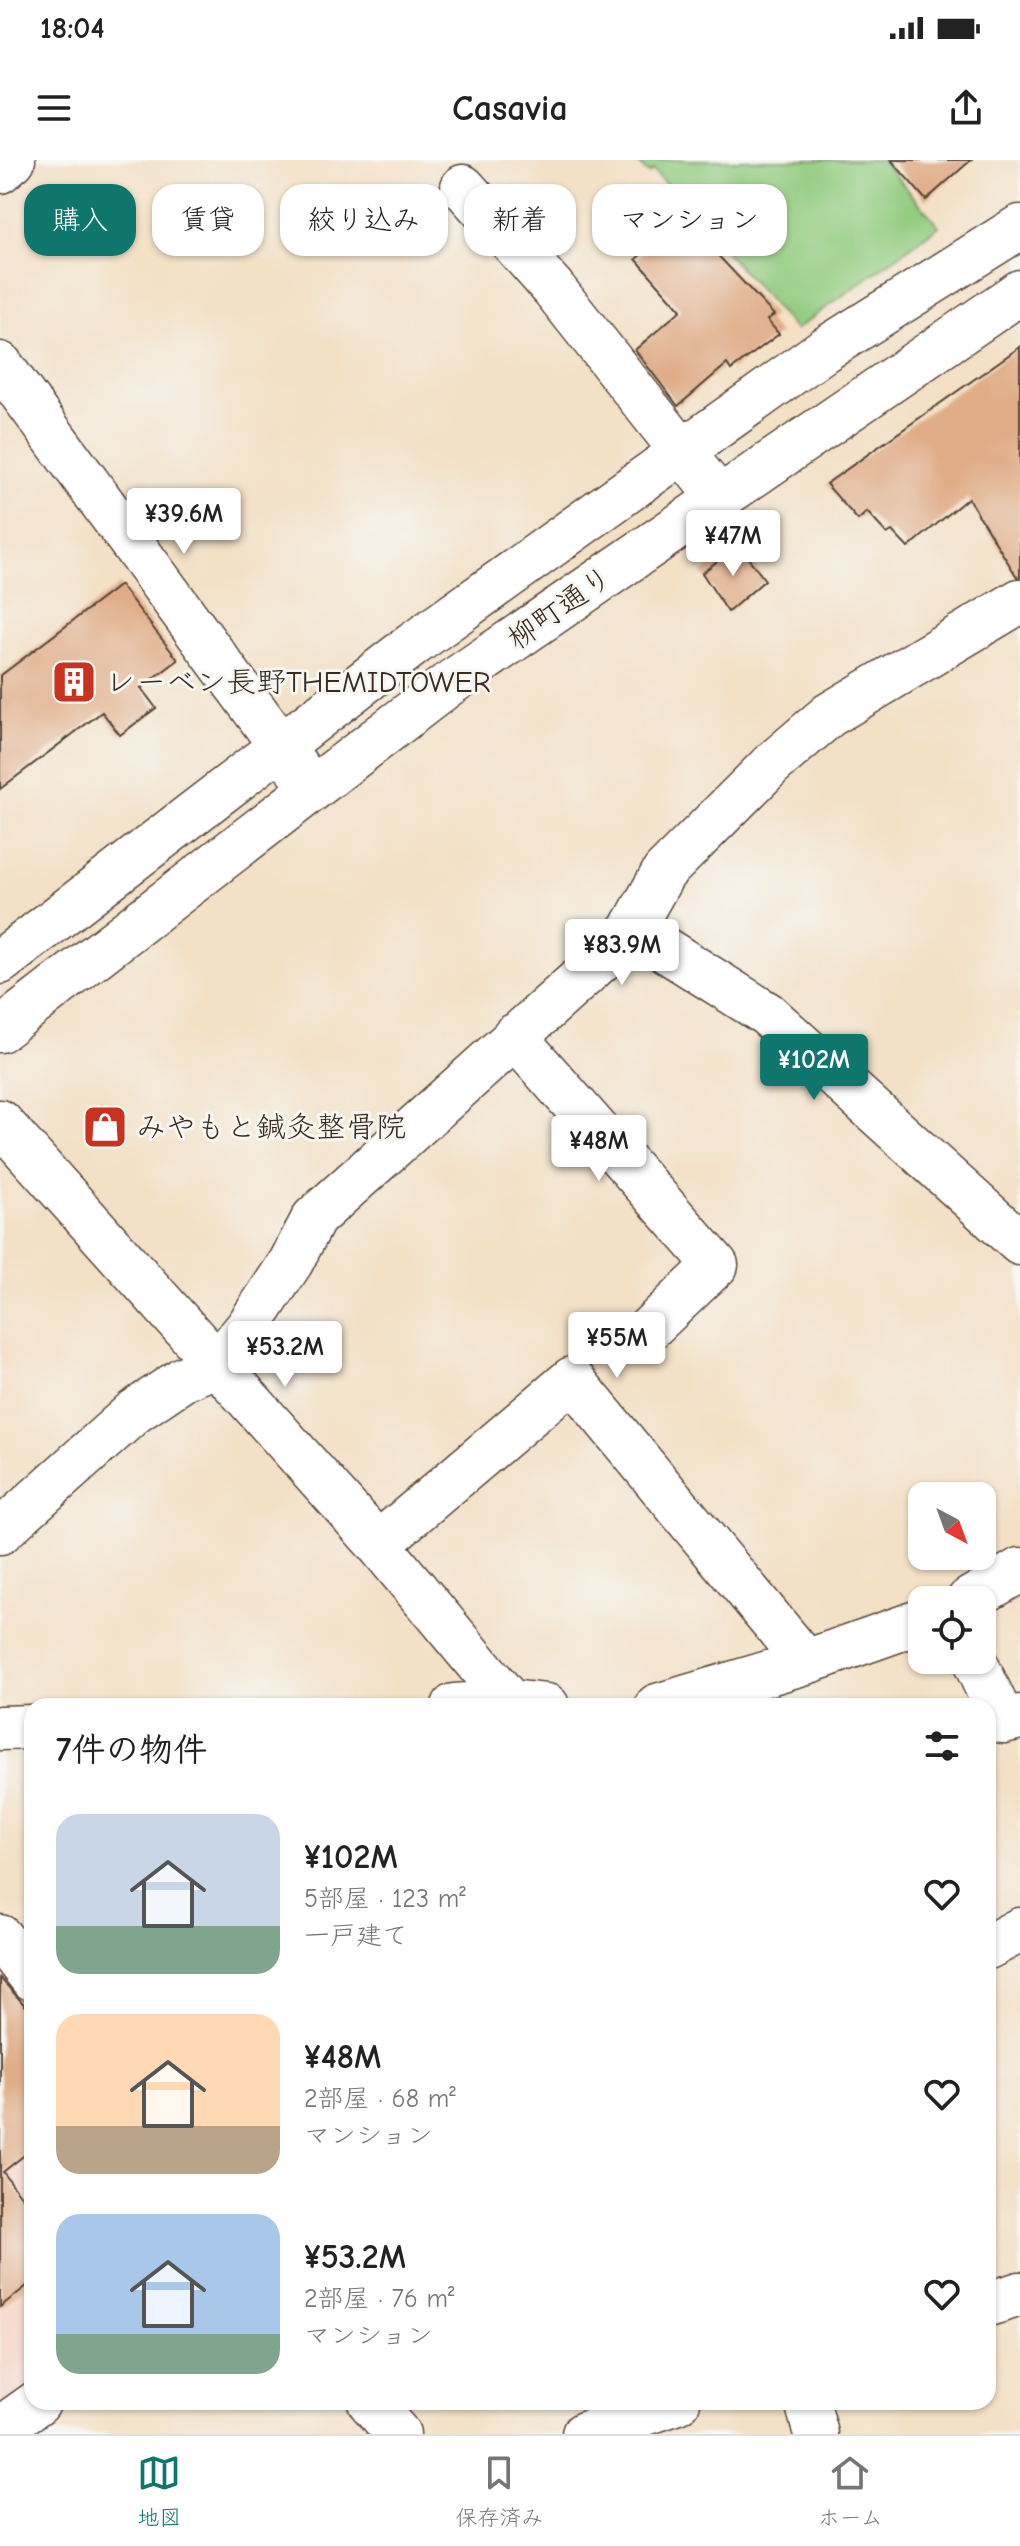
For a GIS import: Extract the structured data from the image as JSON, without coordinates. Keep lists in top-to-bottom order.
{
  "streets": {
    "main road": ["柳町通り"]
  },
  "places": {
    "building": ["レーベン長野THEMIDTOWER"],
    "shop": ["みやもと鍼灸整骨院"]
  },
  "north": "bottom right",
  "page": {
    "status": "18:04",
    "header": "Casavia",
    "chip": [
      "購入",
      "賃貸",
      "絞り込み",
      "新着",
      "マンション"
    ],
    "price": [
      "¥39.6M",
      "¥47M",
      "¥83.9M",
      "¥102M",
      "¥48M",
      "¥55M",
      "¥53.2M"
    ],
    "heading": "7件の物件",
    "list": [
      {
        "name": "¥102M",
        "note": "5部屋 · 123 m² · 一戸建て"
      },
      {
        "name": "¥48M",
        "note": "2部屋 · 68 m² · マンション"
      },
      {
        "name": "¥53.2M",
        "note": "2部屋 · 76 m² · マンション"
      }
    ],
    "tabs": ["地図", "保存済み", "ホーム"]
  }
}
